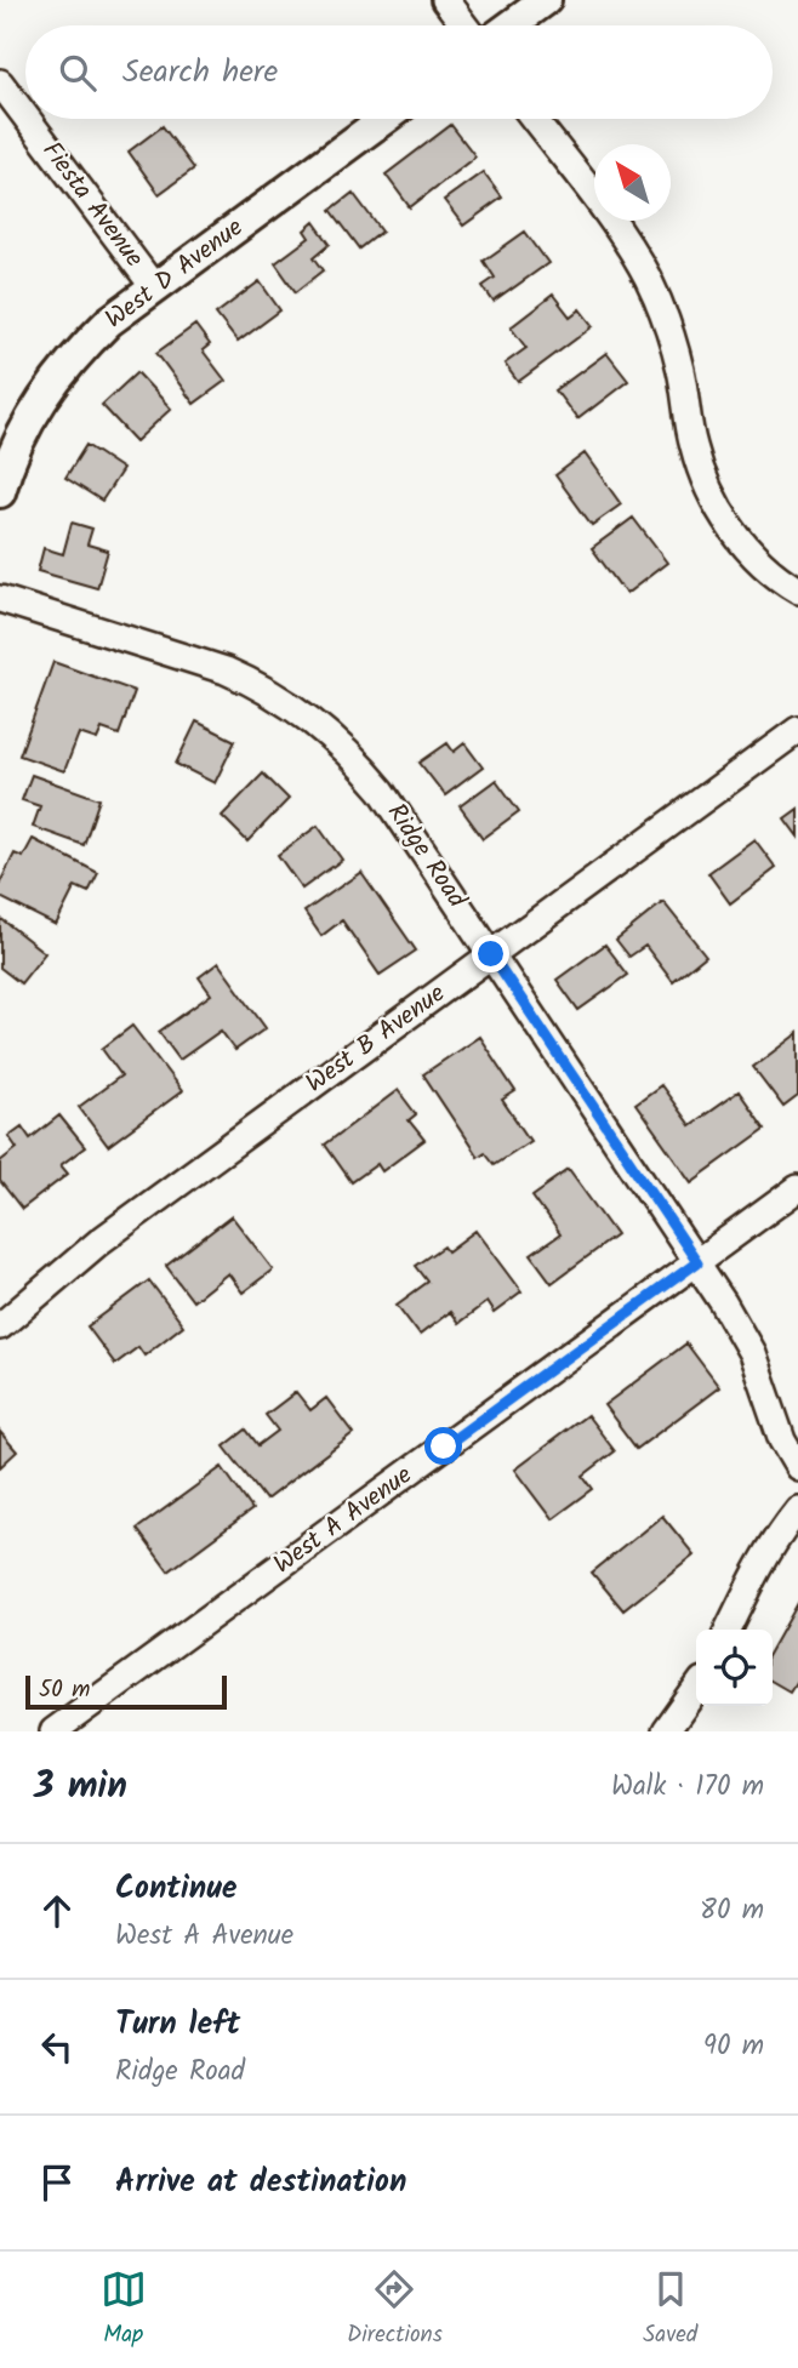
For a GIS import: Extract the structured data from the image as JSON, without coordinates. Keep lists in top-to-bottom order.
{
  "streets": {
    "street": [
      "Fiesta Avenue",
      "West D Avenue",
      "Ridge Road",
      "West B Avenue",
      "West A Avenue"
    ]
  },
  "crossings": [
    ["Fiesta Avenue", "West D Avenue"],
    ["Ridge Road", "West B Avenue"],
    ["Ridge Road", "West A Avenue"]
  ],
  "scale_bar": "50 m",
  "north": "top left",
  "page": {
    "search": "Search here",
    "scale": "50 m",
    "heading": ["3 min", "Walk · 170 m"],
    "list": [
      ["Continue", "West A Avenue", "80 m"],
      ["Turn left", "Ridge Road", "90 m"],
      "Arrive at destination"
    ],
    "nav": ["Map", "Directions", "Saved"]
  }
}
